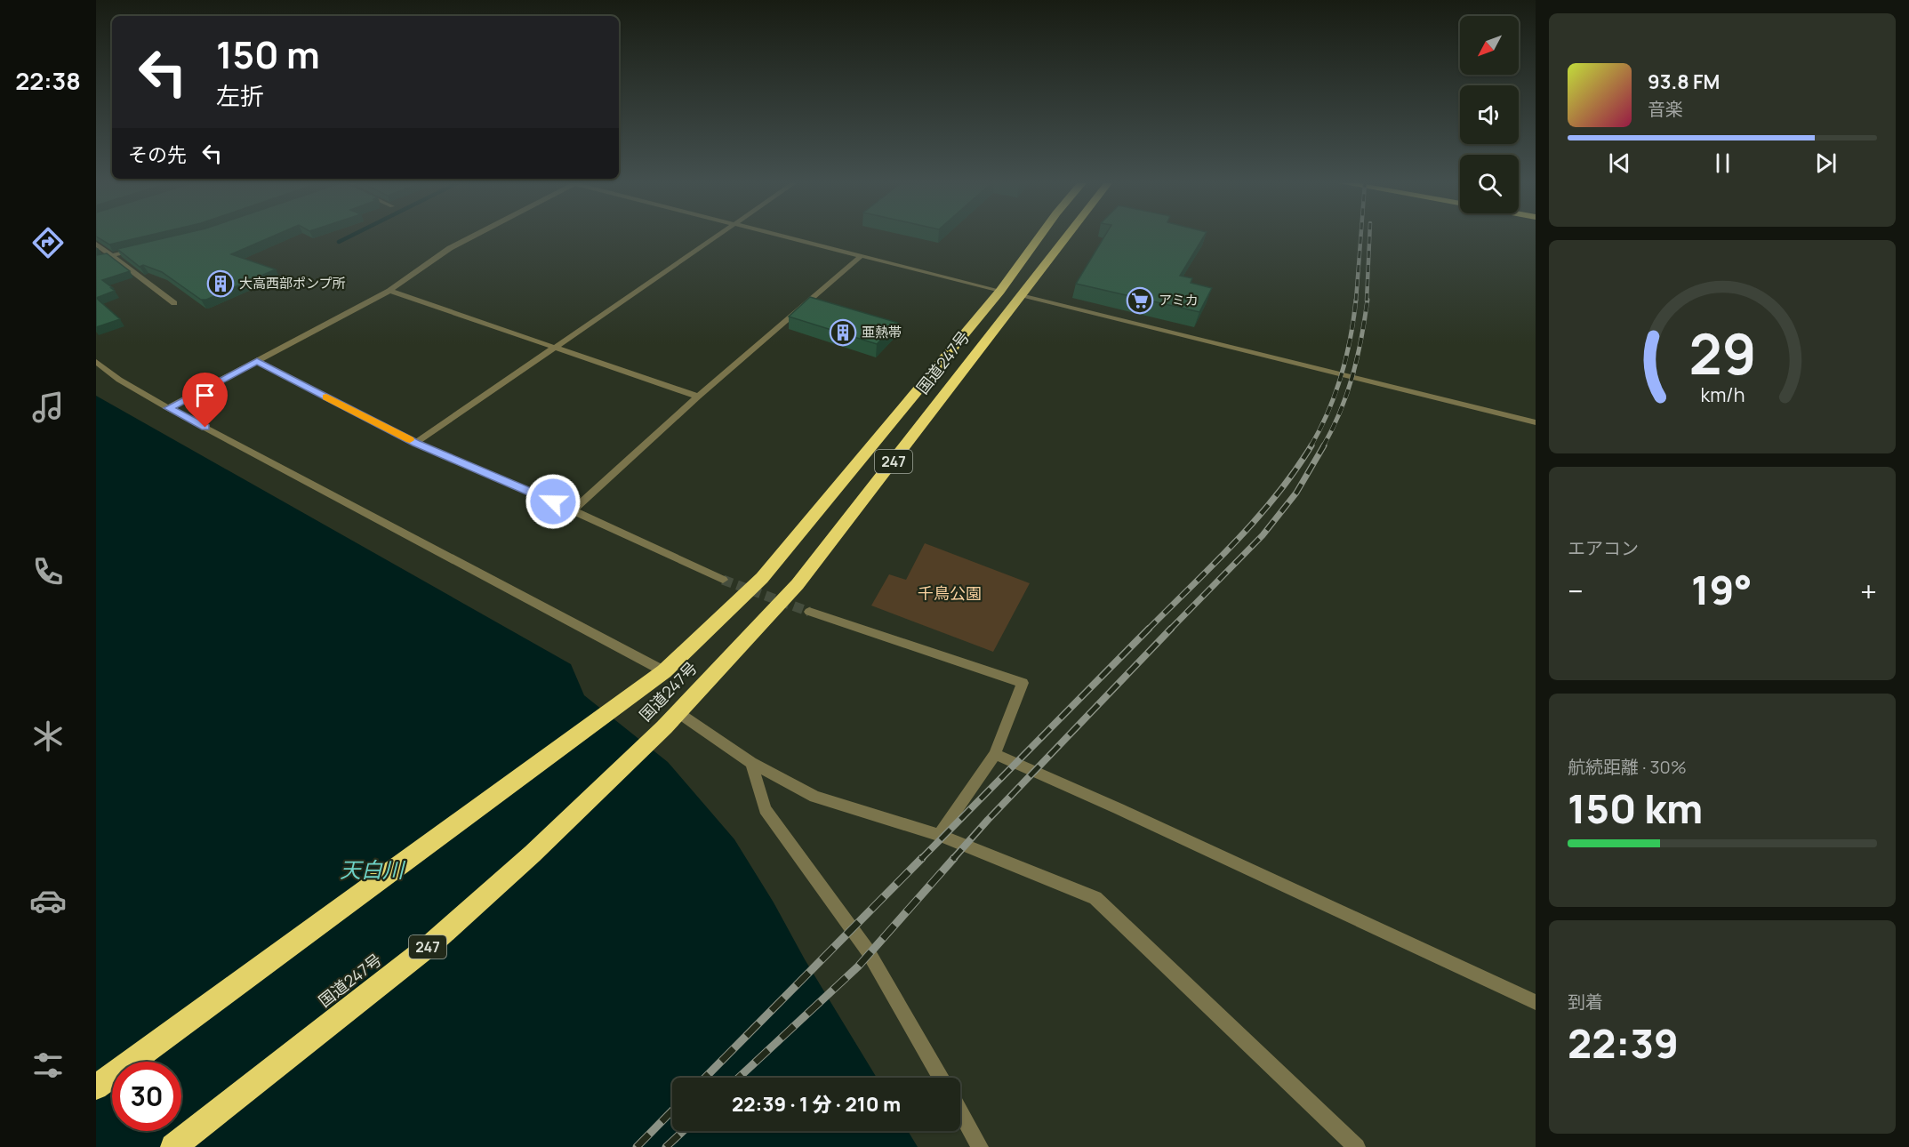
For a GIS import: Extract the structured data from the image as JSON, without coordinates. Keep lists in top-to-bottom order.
{
  "streets": {
    "highway": ["国道247号", "247"]
  },
  "water": ["天白川"],
  "parks": ["千鳥公園"],
  "places": {
    "building": ["大高西部ポンプ所", "亜熱帯"],
    "supermarket": ["アミカ"]
  },
  "north": "bottom left",
  "page": {
    "tabs": "22:38",
    "turn": ["150 m", "左折"],
    "song": ["93.8 FM", "音楽"],
    "then": "その先",
    "tile": [
      "エアコン",
      ["航続距離 · 30%", "150 km"],
      ["到着", "22:39"]
    ],
    "heat": ["−", "19°", "+"],
    "limit": "30",
    "trip": "22:39 · 1 分 · 210 m",
    "gauge": ["29", "km/h"]
  }
}
